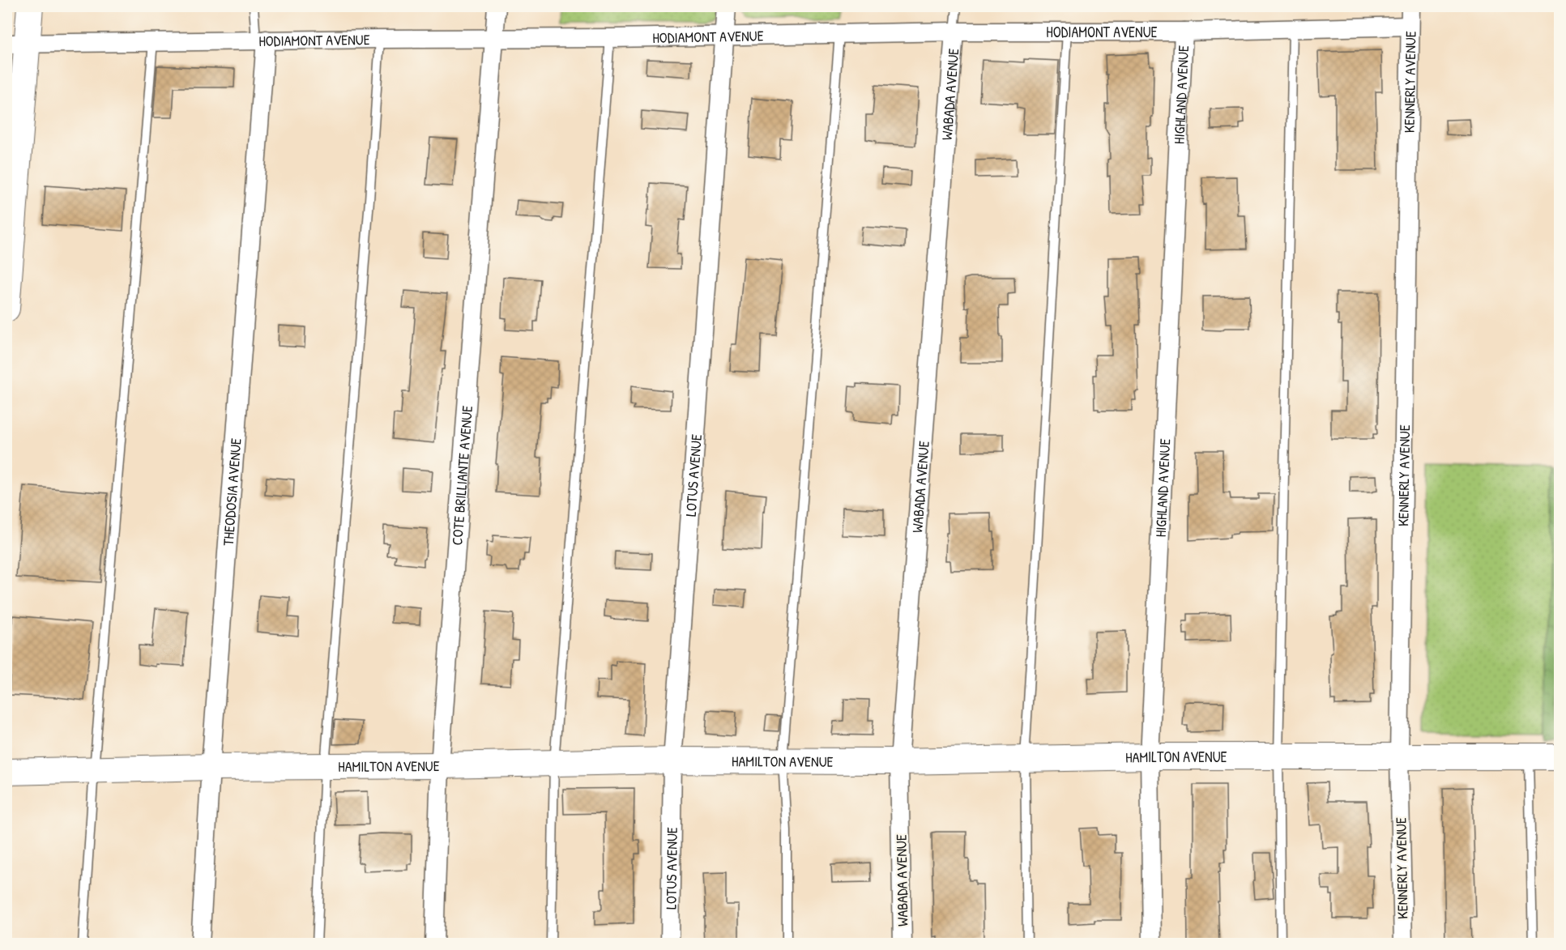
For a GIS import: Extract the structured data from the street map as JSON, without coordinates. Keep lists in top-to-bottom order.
{
  "streets": {
    "street": [
      "HODIAMONT AVENUE",
      "KENNERLY AVENUE",
      "HIGHLAND AVENUE",
      "WABADA AVENUE",
      "COTE BRILLIANTE AVENUE",
      "LOTUS AVENUE",
      "THEODOSIA AVENUE",
      "HAMILTON AVENUE"
    ]
  },
  "crossings": [
    ["HODIAMONT AVENUE", "KENNERLY AVENUE"],
    ["HODIAMONT AVENUE", "HIGHLAND AVENUE"],
    ["HODIAMONT AVENUE", "WABADA AVENUE"],
    ["HODIAMONT AVENUE", "COTE BRILLIANTE AVENUE"],
    ["HODIAMONT AVENUE", "LOTUS AVENUE"],
    ["HODIAMONT AVENUE", "THEODOSIA AVENUE"],
    ["KENNERLY AVENUE", "HAMILTON AVENUE"],
    ["HIGHLAND AVENUE", "HAMILTON AVENUE"],
    ["WABADA AVENUE", "HAMILTON AVENUE"],
    ["COTE BRILLIANTE AVENUE", "HAMILTON AVENUE"],
    ["LOTUS AVENUE", "HAMILTON AVENUE"],
    ["THEODOSIA AVENUE", "HAMILTON AVENUE"]
  ]
}
